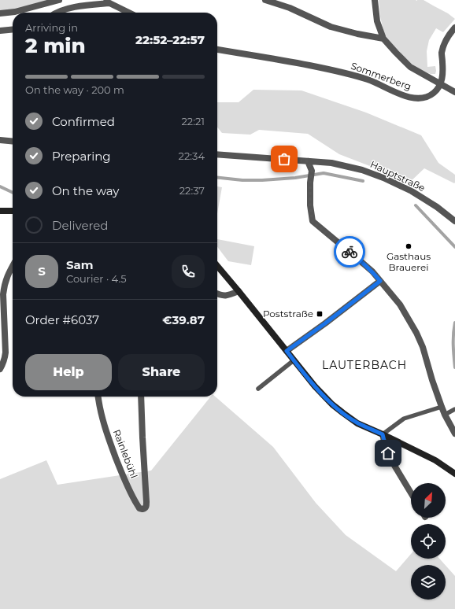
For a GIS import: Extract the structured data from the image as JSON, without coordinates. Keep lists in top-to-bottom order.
{
  "streets": {
    "street": ["Sommerberg", "Hauptstraße", "Rainlebühl"]
  },
  "districts": ["LAUTERBACH"],
  "places": {
    "other": ["Gasthaus Brauerei"],
    "transit": ["Poststraße"]
  },
  "north": "top right",
  "page": {
    "heading": ["2 min", "Arriving in", "22:52–22:57"],
    "panel": [
      "Sam",
      "Courier · 4.5",
      "Order #6037",
      "€39.87"
    ],
    "bar": "On the way · 200 m",
    "list": [
      ["Confirmed", "22:21"],
      ["Preparing", "22:34"],
      ["On the way", "22:37"],
      "Delivered"
    ],
    "round": "S",
    "buttons": ["Help", "Share"]
  }
}
